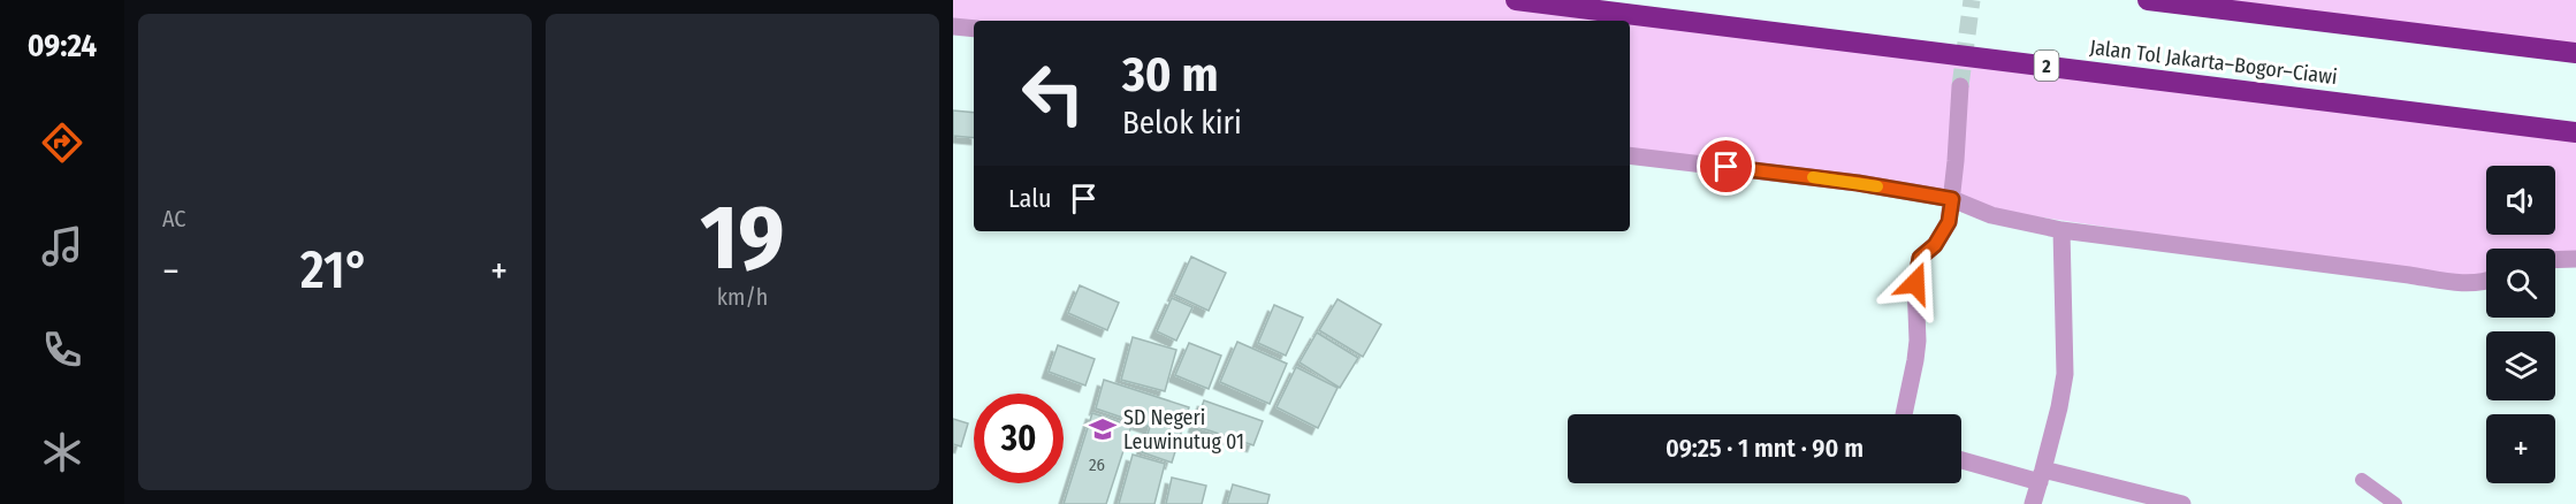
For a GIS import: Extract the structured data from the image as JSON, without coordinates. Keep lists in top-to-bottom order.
{
  "streets": {
    "highway": ["Jalan Tol Jakarta–Bogor–Ciawi", "2"]
  },
  "places": {
    "school or university": ["SD Negeri Leuwinutug 01"]
  },
  "house_numbers": ["26"],
  "page": {
    "tabs": "09:24",
    "tile": [
      "AC",
      ["19", "km/h"]
    ],
    "turn": ["30 m", "Belok kiri"],
    "map_buttons": "+",
    "then": "Lalu",
    "heat": ["−", "21°", "+"],
    "limit": "30",
    "trip": "09:25 · 1 mnt · 90 m"
  }
}
